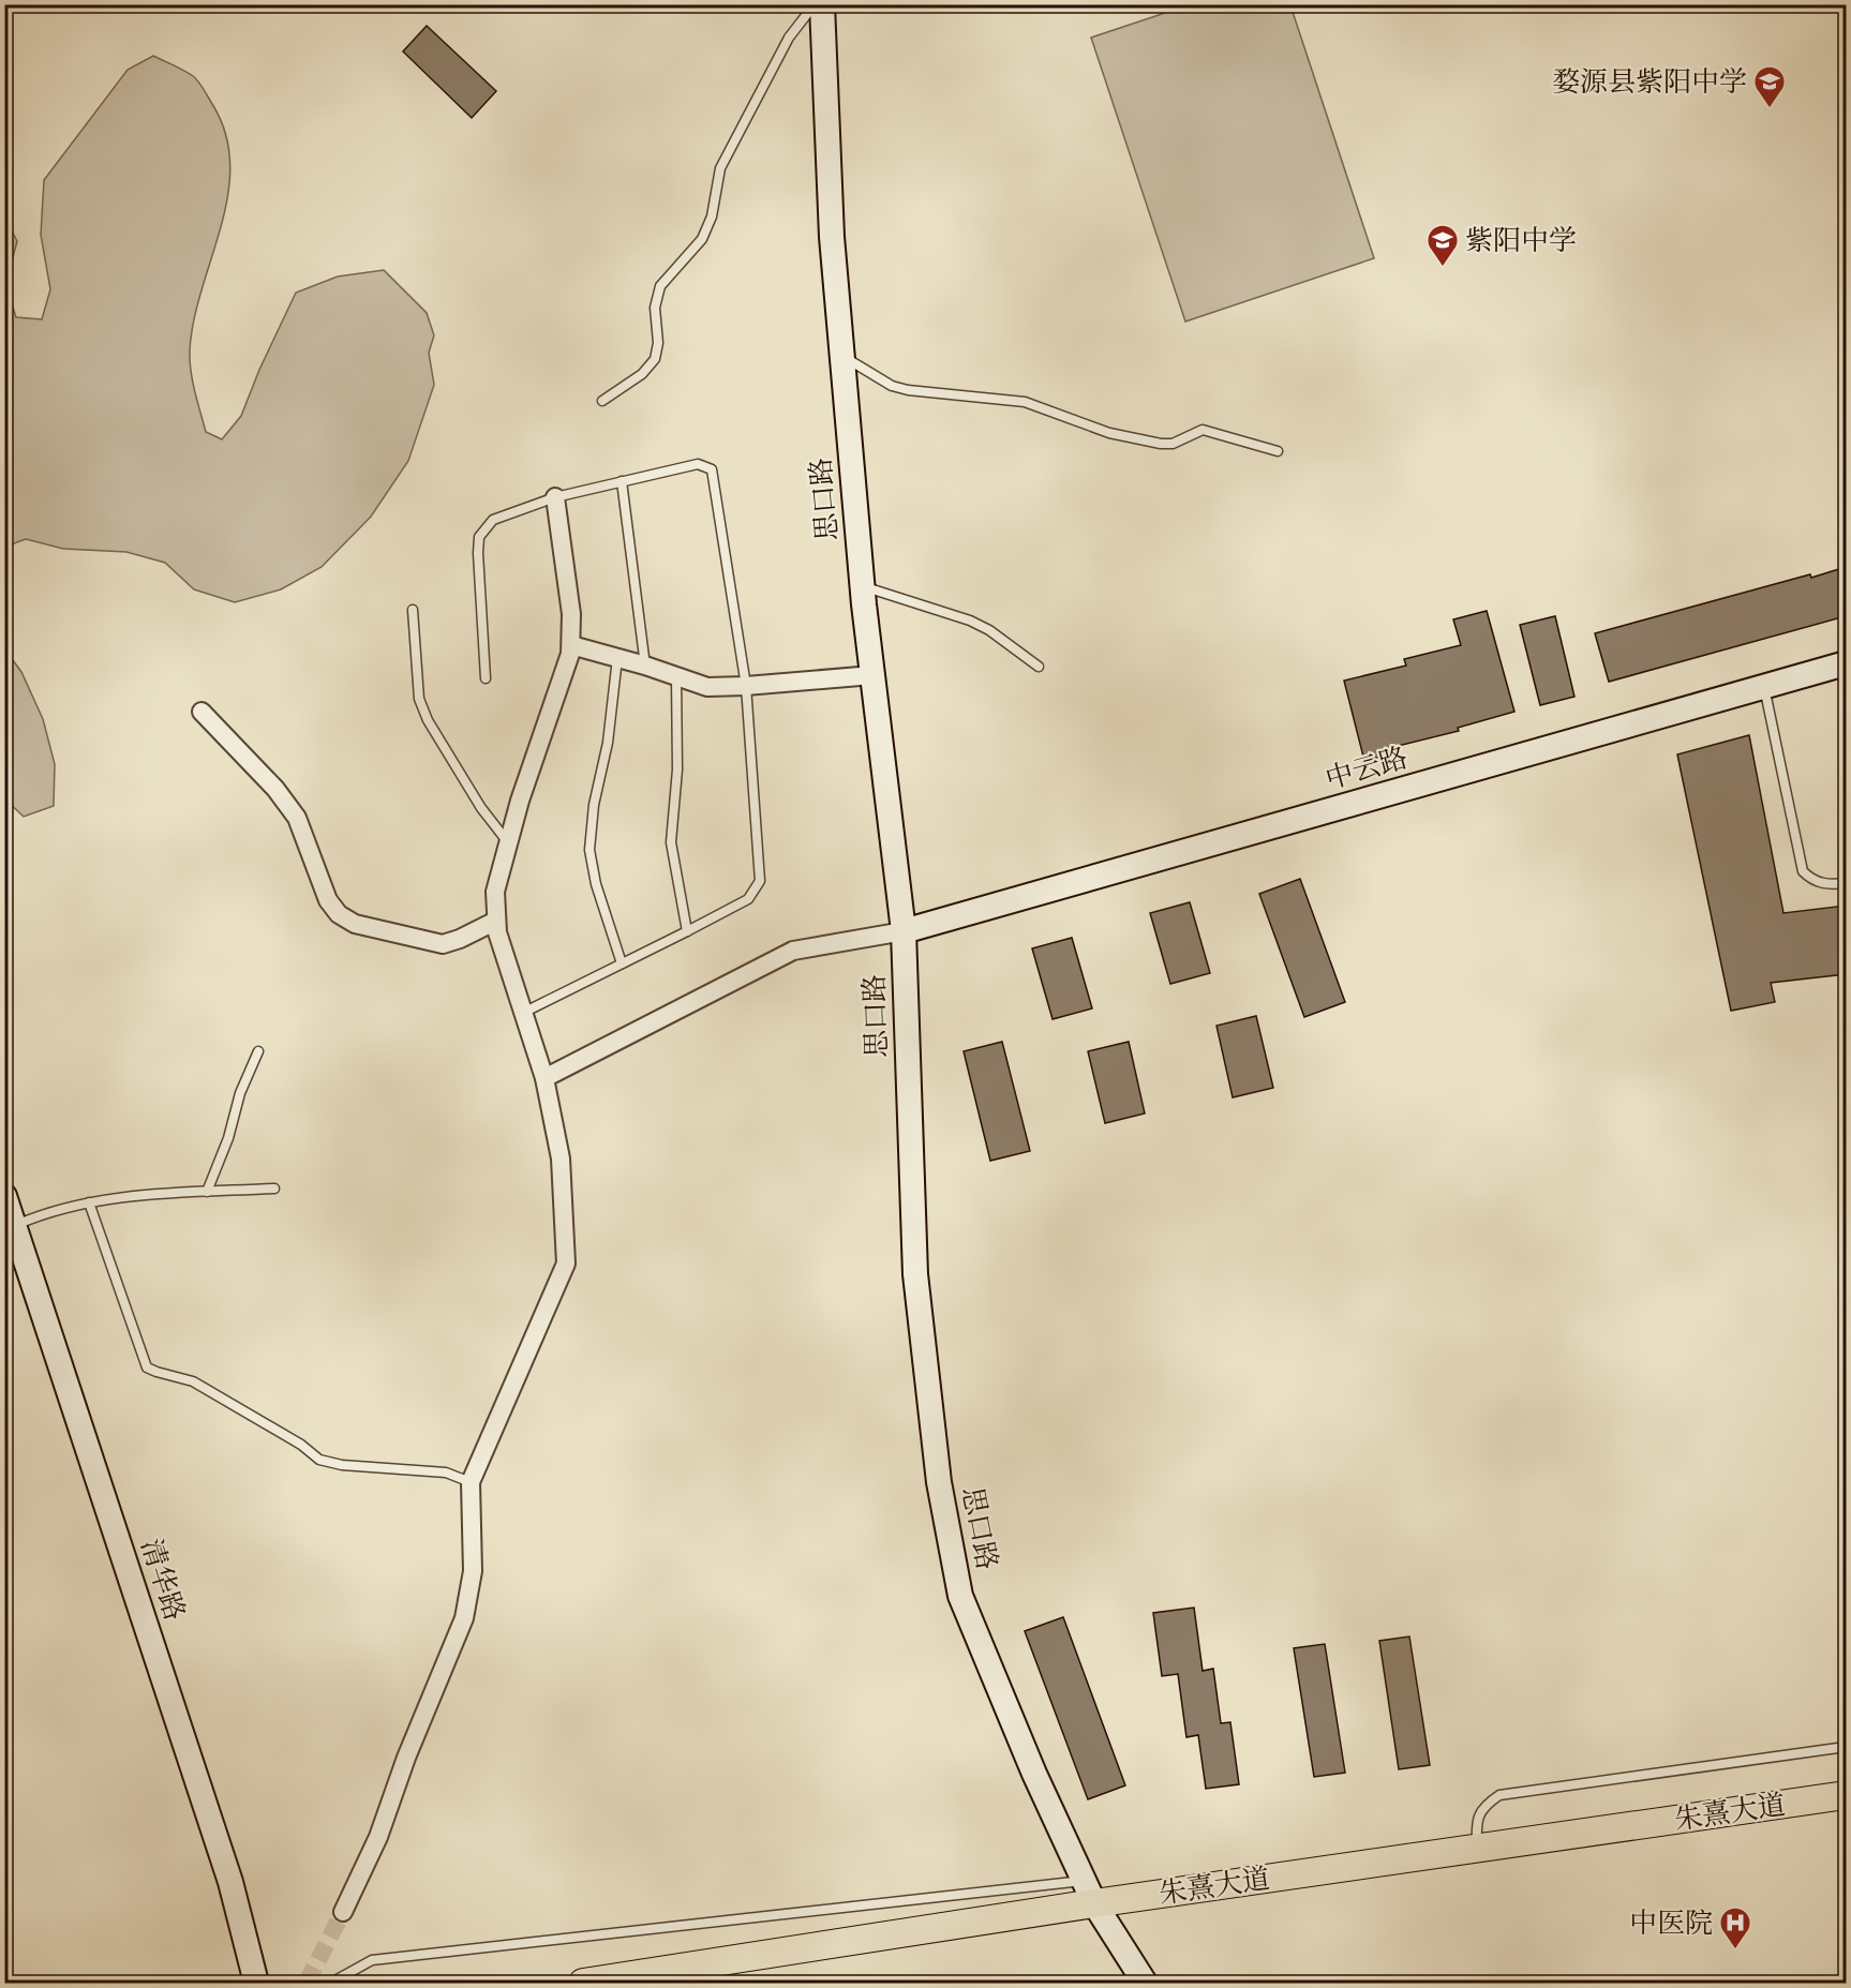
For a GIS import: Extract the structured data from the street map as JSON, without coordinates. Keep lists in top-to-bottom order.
{
  "streets": {
    "main road": ["朱熹大道"],
    "street": ["思口路", "中云路", "清华路"]
  },
  "crossings": [
    ["思口路", "中云路"],
    ["思口路", "朱熹大道"]
  ],
  "places": {
    "school or university": ["婺源县紫阳中学", "紫阳中学"],
    "hospital": ["中医院"]
  }
}
